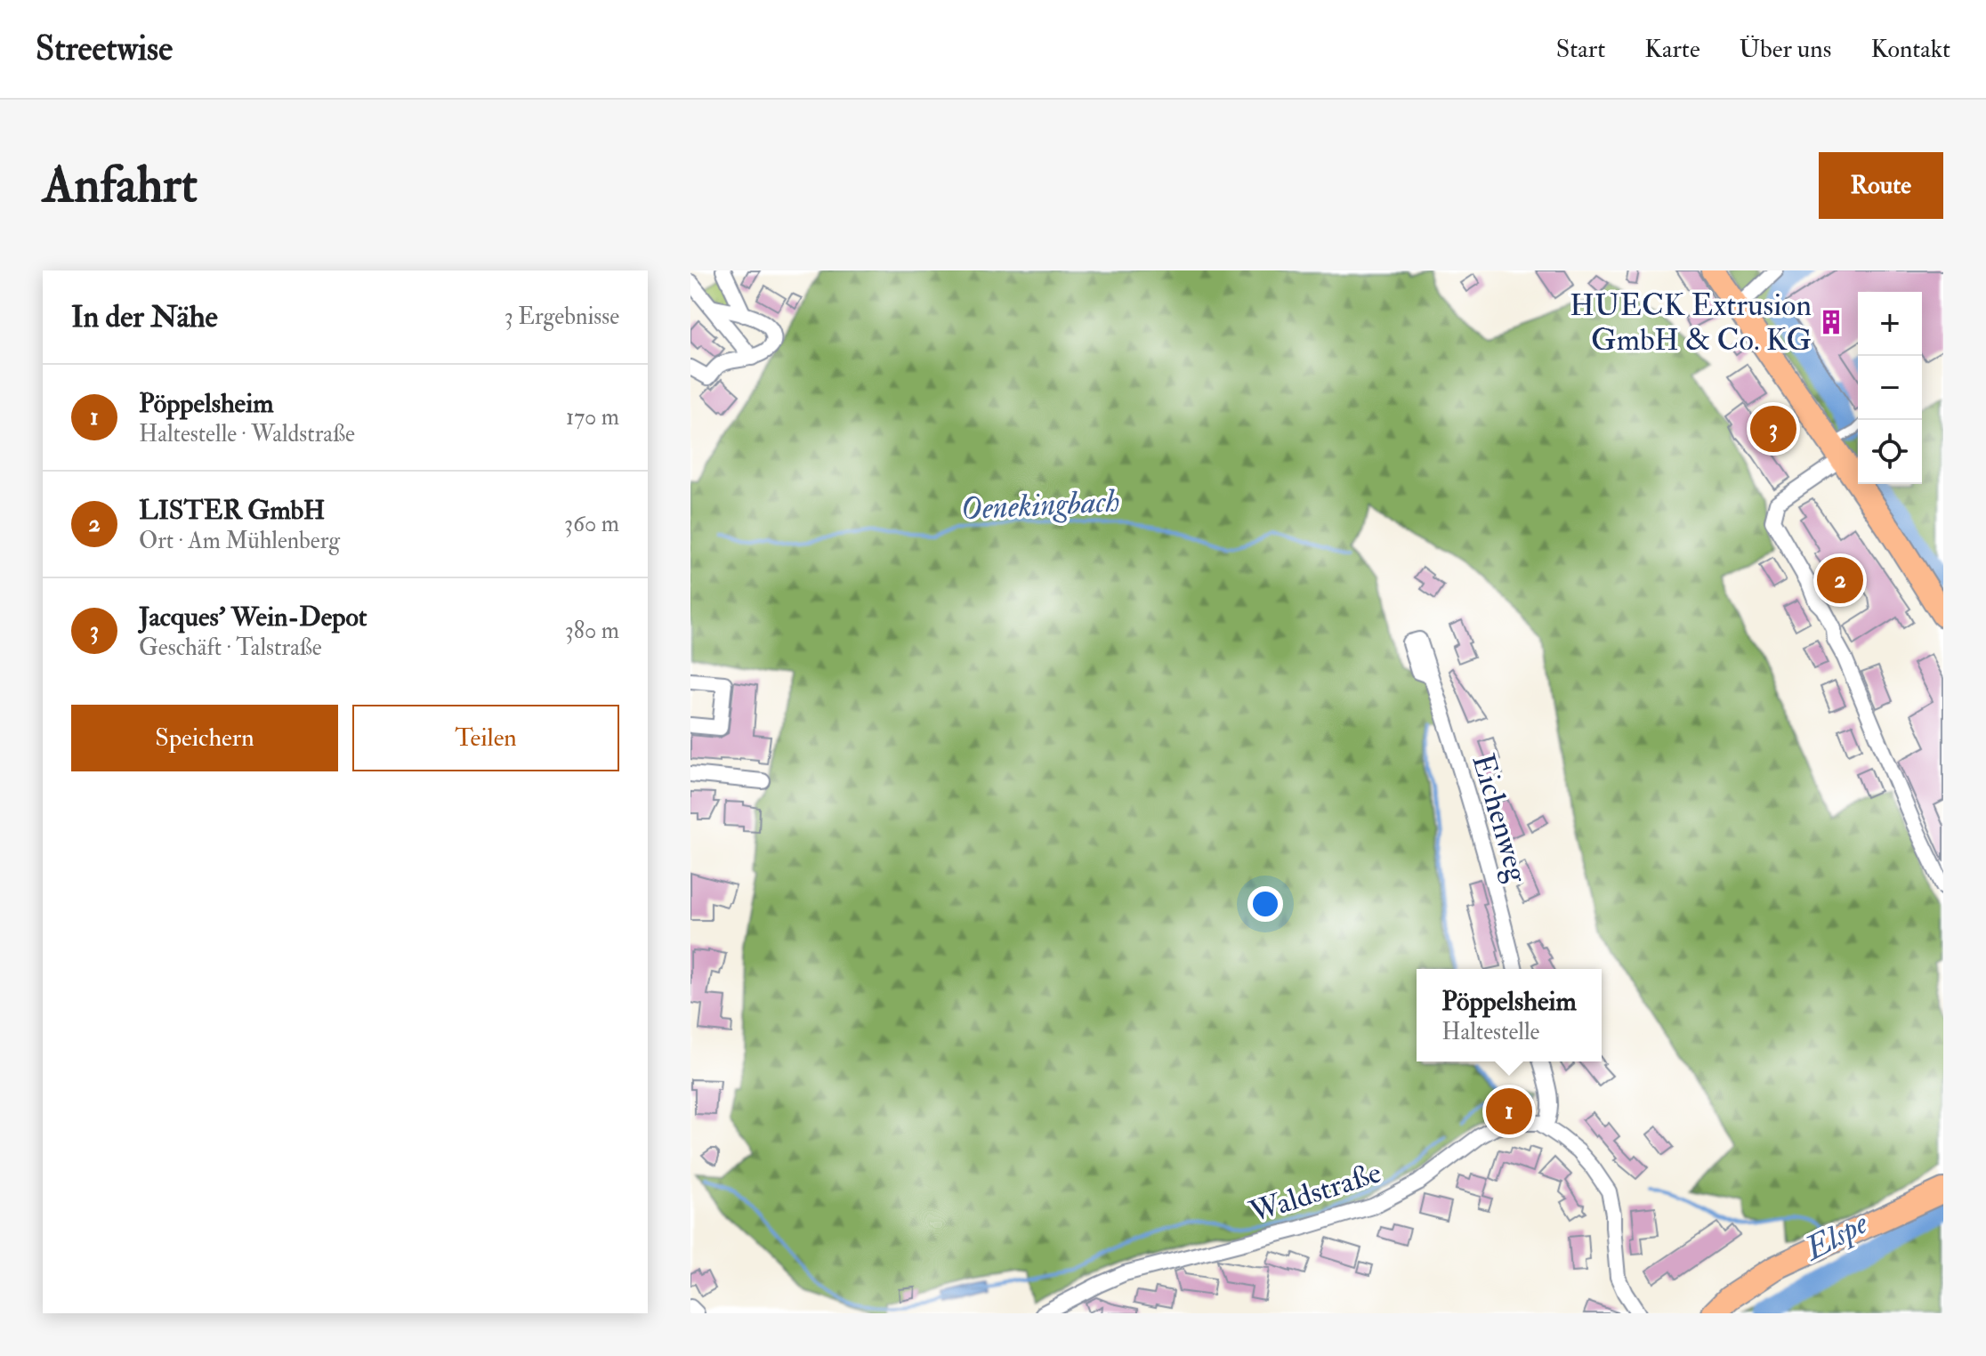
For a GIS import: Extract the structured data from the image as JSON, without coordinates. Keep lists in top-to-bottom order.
{
  "streets": {
    "street": ["Eichenweg", "Waldstraße"]
  },
  "water": ["Oenekingbach", "Elspe"],
  "places": {
    "building": ["HUECK Extrusion GmbH & Co. KG"]
  },
  "page": {
    "header": "Streetwise",
    "nav": [
      "Start",
      "Karte",
      "Über uns",
      "Kontakt"
    ],
    "buttons": [
      "Route",
      ["Speichern", "Teilen"]
    ],
    "title": "Anfahrt",
    "heading": ["In der Nähe", "3 Ergebnisse"],
    "map_buttons": ["+", "−"],
    "list": [
      {
        "mark": "1",
        "name": "Pöppelsheim",
        "note": "Haltestelle · Waldstraße",
        "value": "170 m"
      },
      {
        "mark": "2",
        "name": "LISTER GmbH",
        "note": "Ort · Am Mühlenberg",
        "value": "360 m"
      },
      {
        "mark": "3",
        "name": "Jacques’ Wein-Depot",
        "note": "Geschäft · Talstraße",
        "value": "380 m"
      }
    ],
    "pins": ["3", "2", "1"],
    "popup": ["Pöppelsheim", "Haltestelle"]
  }
}
